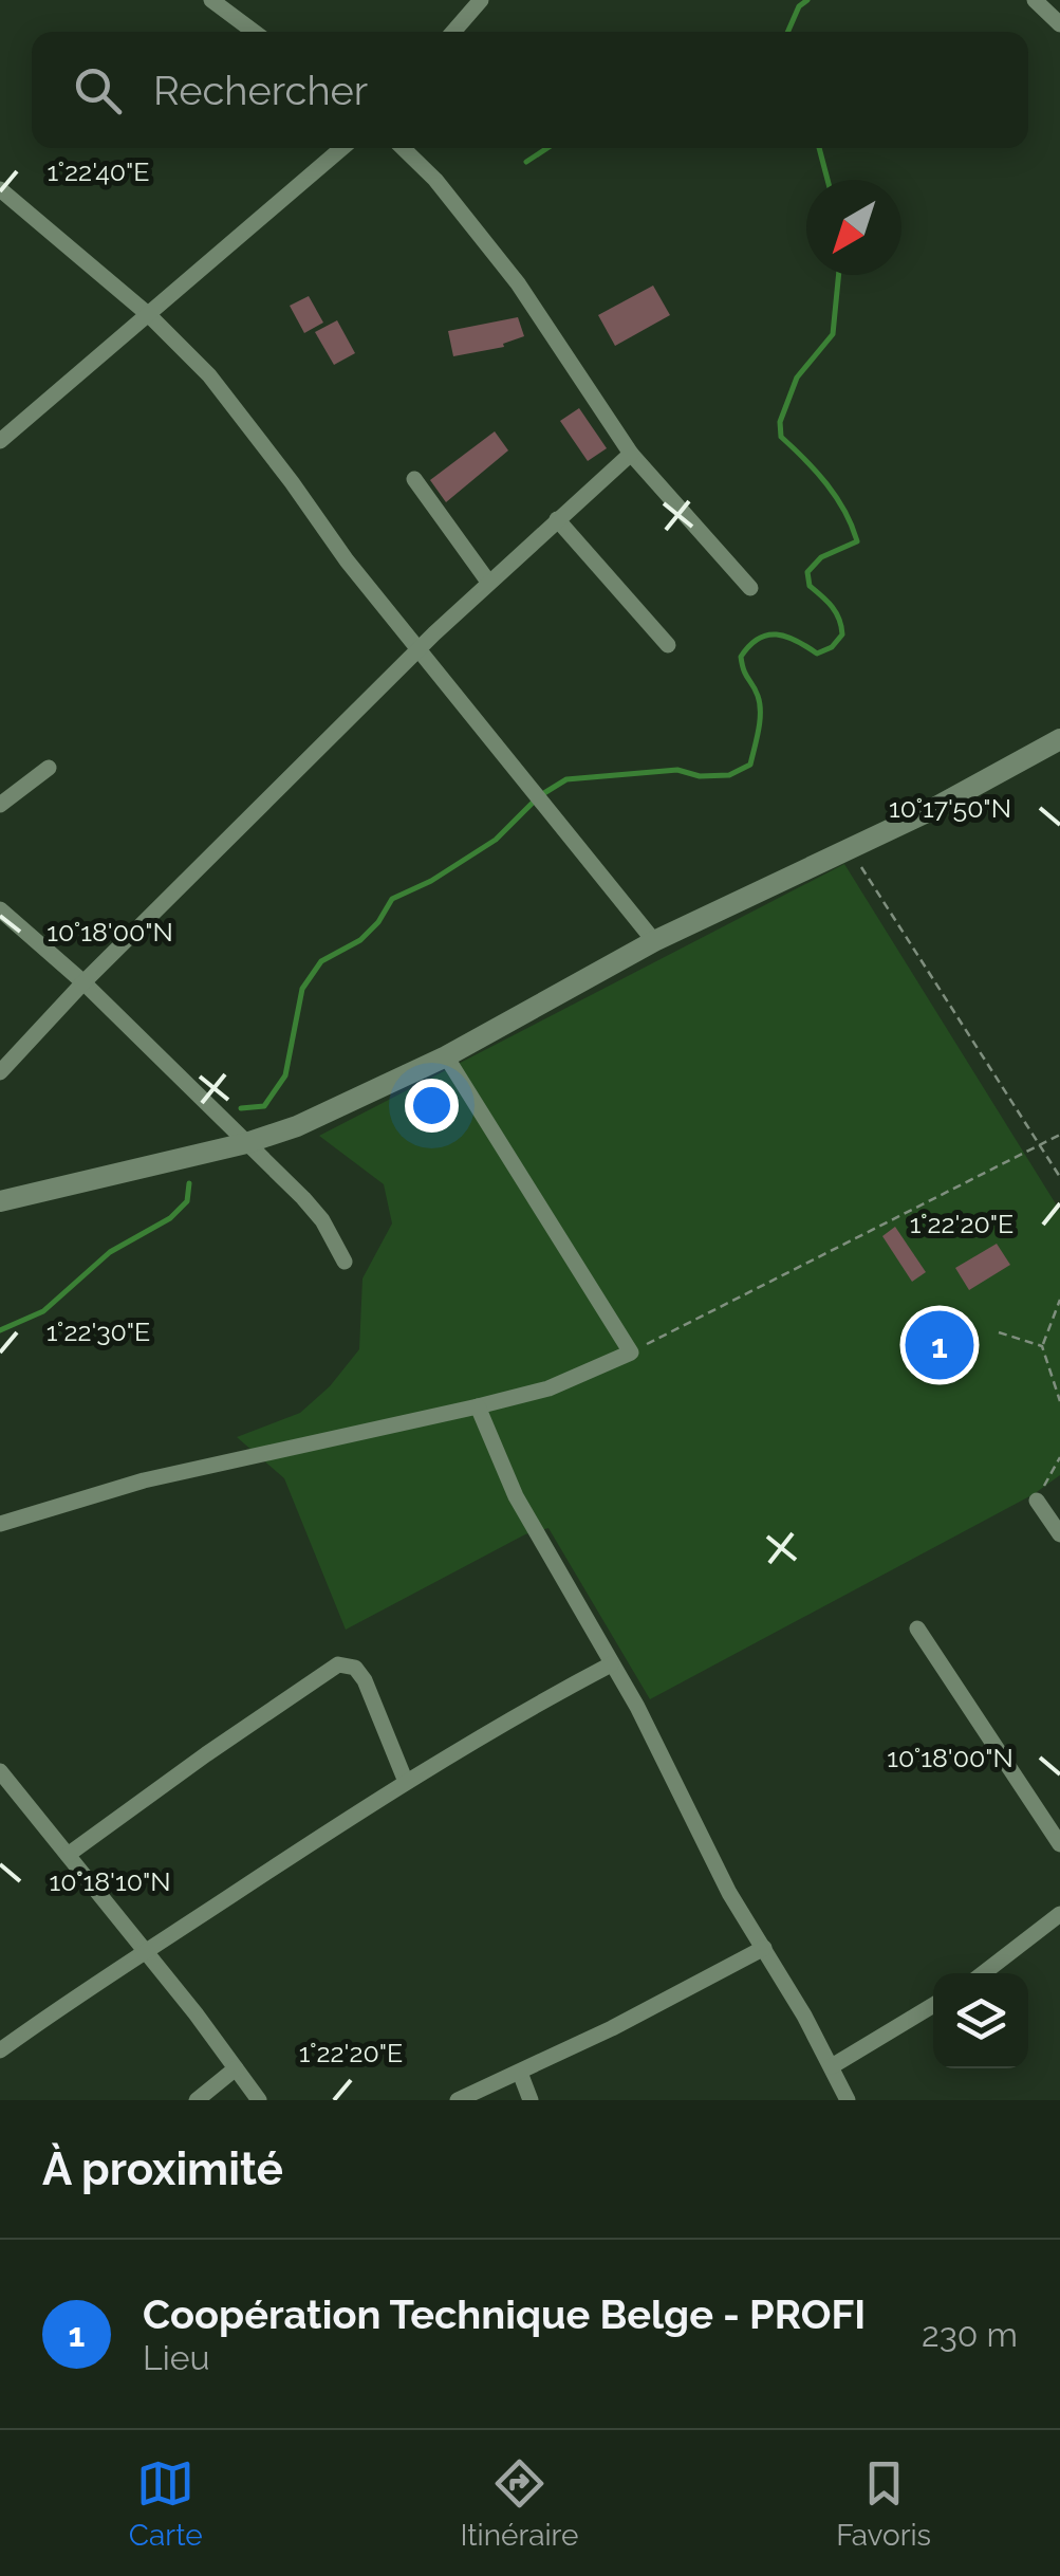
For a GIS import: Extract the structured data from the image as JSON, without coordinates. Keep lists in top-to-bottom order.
{
  "north": "bottom left",
  "page": {
    "search": "Rechercher",
    "pins": "1",
    "heading": "À proximité",
    "list": [
      {
        "mark": "1",
        "name": "Coopération Technique Belge - PROFI",
        "note": "Lieu",
        "value": "230 m"
      }
    ],
    "nav": ["Carte", "Itinéraire", "Favoris"]
  },
  "coordinates": [
    "1°22'40\"E",
    "10°17'50\"N",
    "10°18'00\"N",
    "1°22'20\"E",
    "1°22'30\"E",
    "10°18'10\"N"
  ]
}
